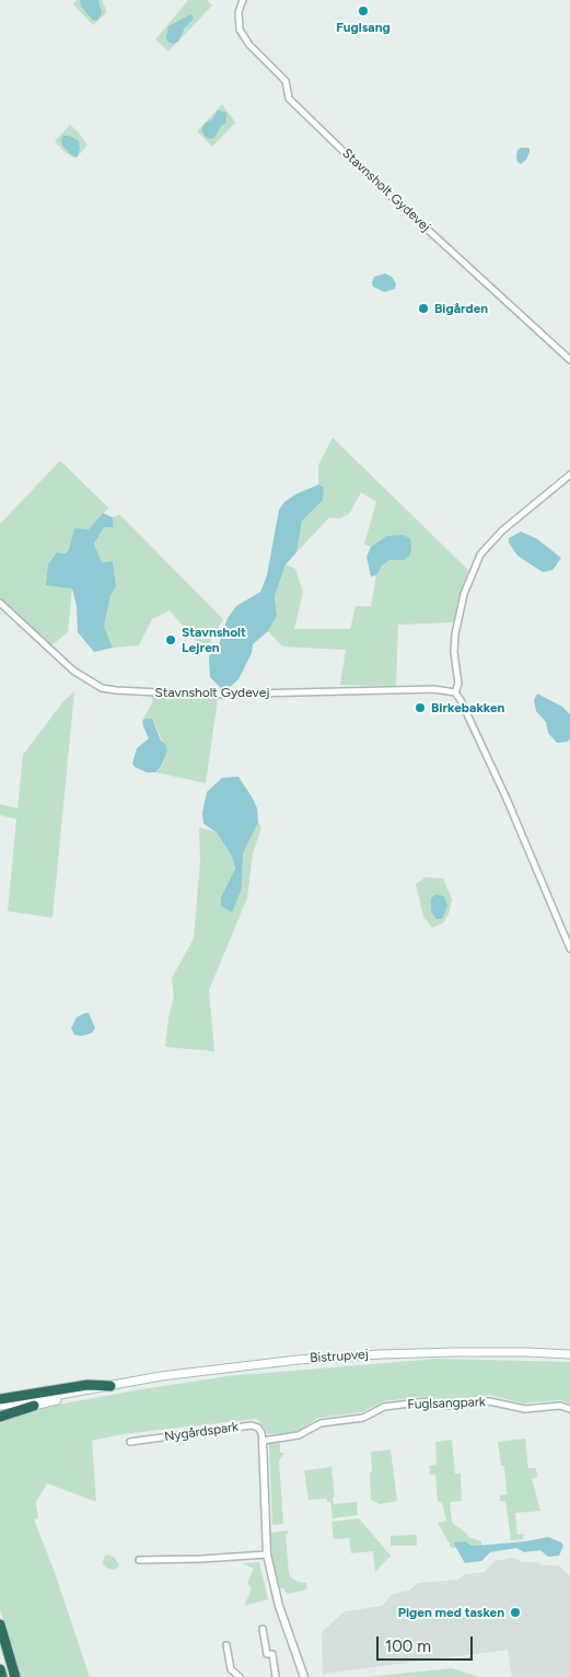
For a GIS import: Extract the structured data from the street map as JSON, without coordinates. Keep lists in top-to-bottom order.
{
  "streets": {
    "main road": ["Bistrupvej"],
    "street": ["Stavnsholt Gydevej", "Fuglsangpark", "Nygårdspark"]
  },
  "crossings": [
    ["Fuglsangpark", "Nygårdspark"]
  ],
  "places": [
    "Fuglsang",
    "Bigården",
    "Stavnsholt Lejren",
    "Birkebakken",
    "Pigen med tasken"
  ],
  "scale_bar": "100 m"
}
